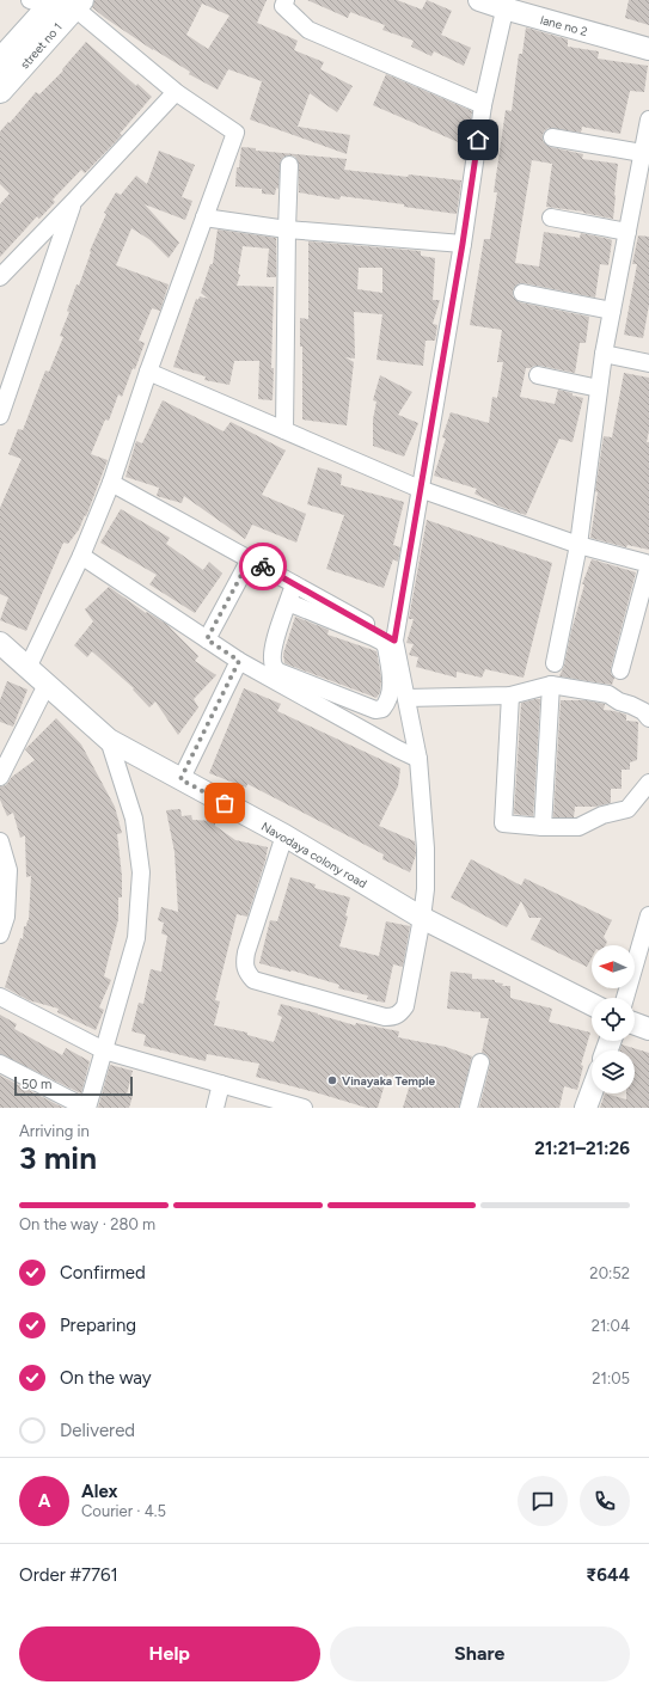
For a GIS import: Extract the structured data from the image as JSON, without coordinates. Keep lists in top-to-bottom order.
{
  "streets": {
    "main road": ["street no 1"],
    "street": ["lane no 2", "Navodaya colony road"]
  },
  "places": ["Vinayaka Temple"],
  "scale_bar": "50 m",
  "north": "left",
  "page": {
    "scale": "50 m",
    "heading": ["3 min", "Arriving in", "21:21–21:26"],
    "panel": [
      "Alex",
      "Courier · 4.5",
      "Order #7761",
      "₹644"
    ],
    "bar": "On the way · 280 m",
    "list": [
      ["Confirmed", "20:52"],
      ["Preparing", "21:04"],
      ["On the way", "21:05"],
      "Delivered"
    ],
    "round": "A",
    "buttons": ["Help", "Share"]
  }
}
